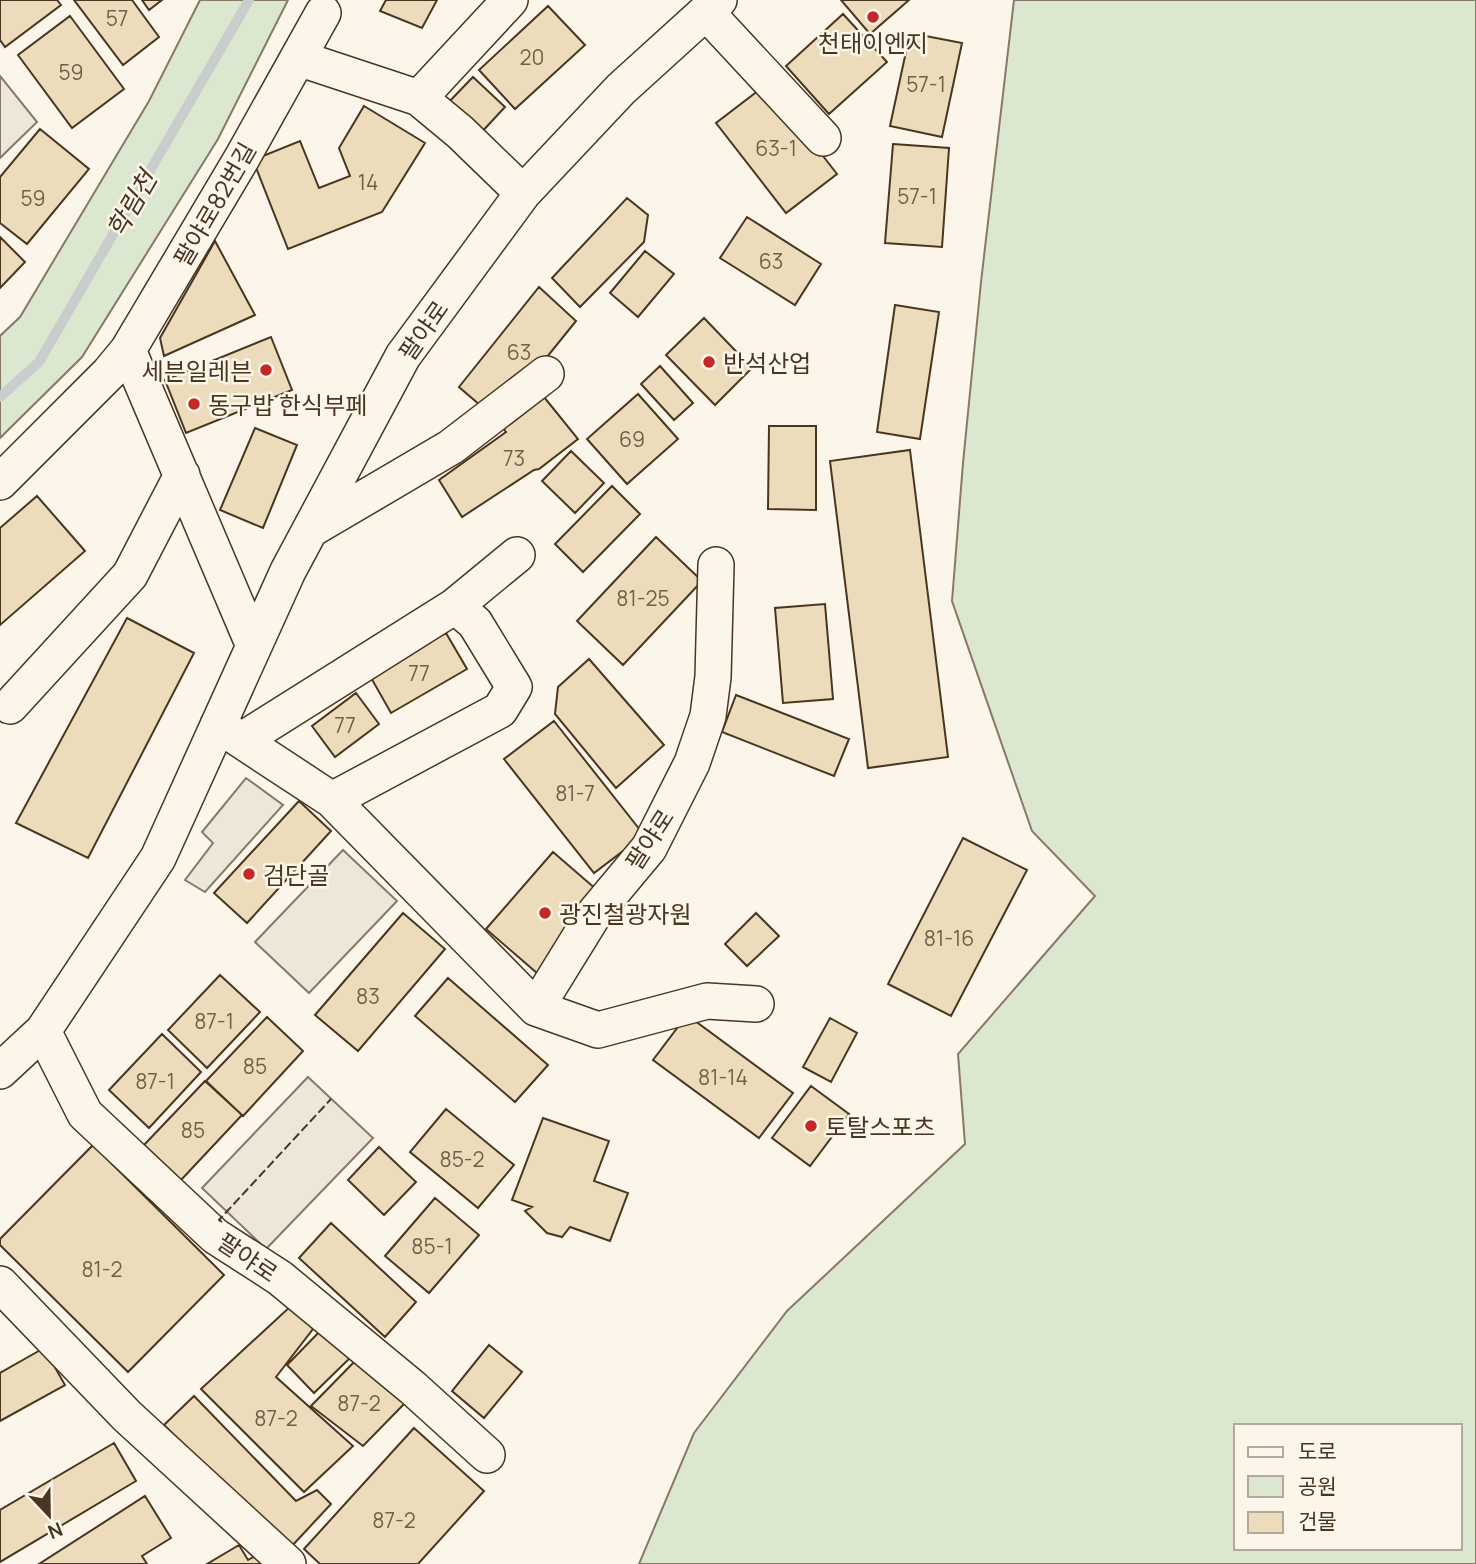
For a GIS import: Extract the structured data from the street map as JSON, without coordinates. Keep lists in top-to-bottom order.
{
  "streets": {
    "street": ["팔야로82번길", "팔야로"]
  },
  "water": ["학림천"],
  "places": [
    "천태이엔지",
    "반석산업",
    "세븐일레븐",
    "동구밥 한식부페",
    "검단골",
    "광진철광자원",
    "토탈스포츠"
  ],
  "house_numbers": [
    "57",
    "20",
    "59",
    "57-1",
    "63-1",
    "14",
    "57-1",
    "59",
    "63",
    "63",
    "69",
    "73",
    "81-25",
    "77",
    "77",
    "81-7",
    "81-16",
    "83",
    "87-1",
    "85",
    "81-14",
    "87-1",
    "85",
    "85-2",
    "85-1",
    "81-2",
    "87-2",
    "87-2",
    "87-2"
  ],
  "legend": ["도로", "공원", "건물"],
  "north": "bottom"
}
